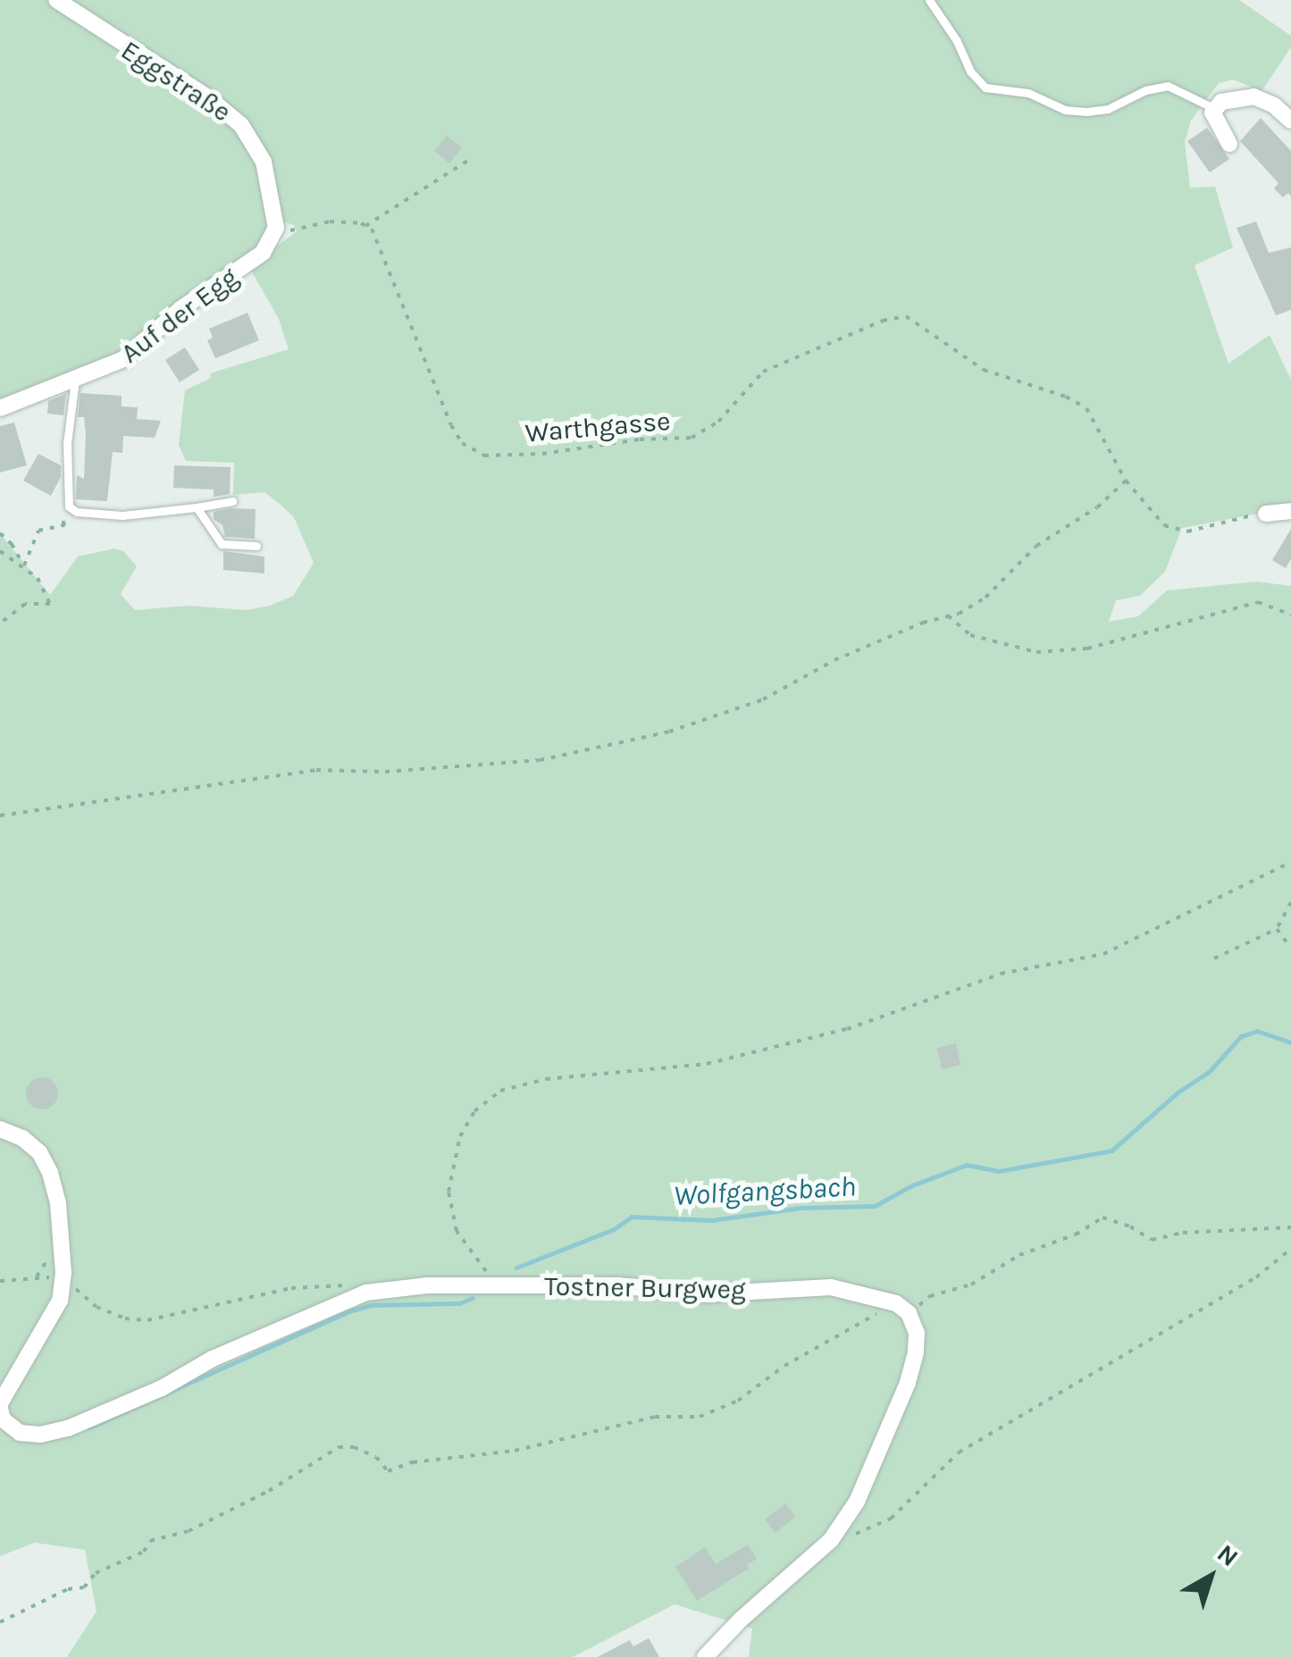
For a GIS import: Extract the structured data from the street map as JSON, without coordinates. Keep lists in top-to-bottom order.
{
  "streets": {
    "street": ["Eggstraße", "Auf der Egg", "Tostner Burgweg"],
    "path": ["Warthgasse"]
  },
  "crossings": [
    ["Eggstraße", "Auf der Egg"]
  ],
  "water": ["Wolfgangsbach"],
  "north": "top right"
}
